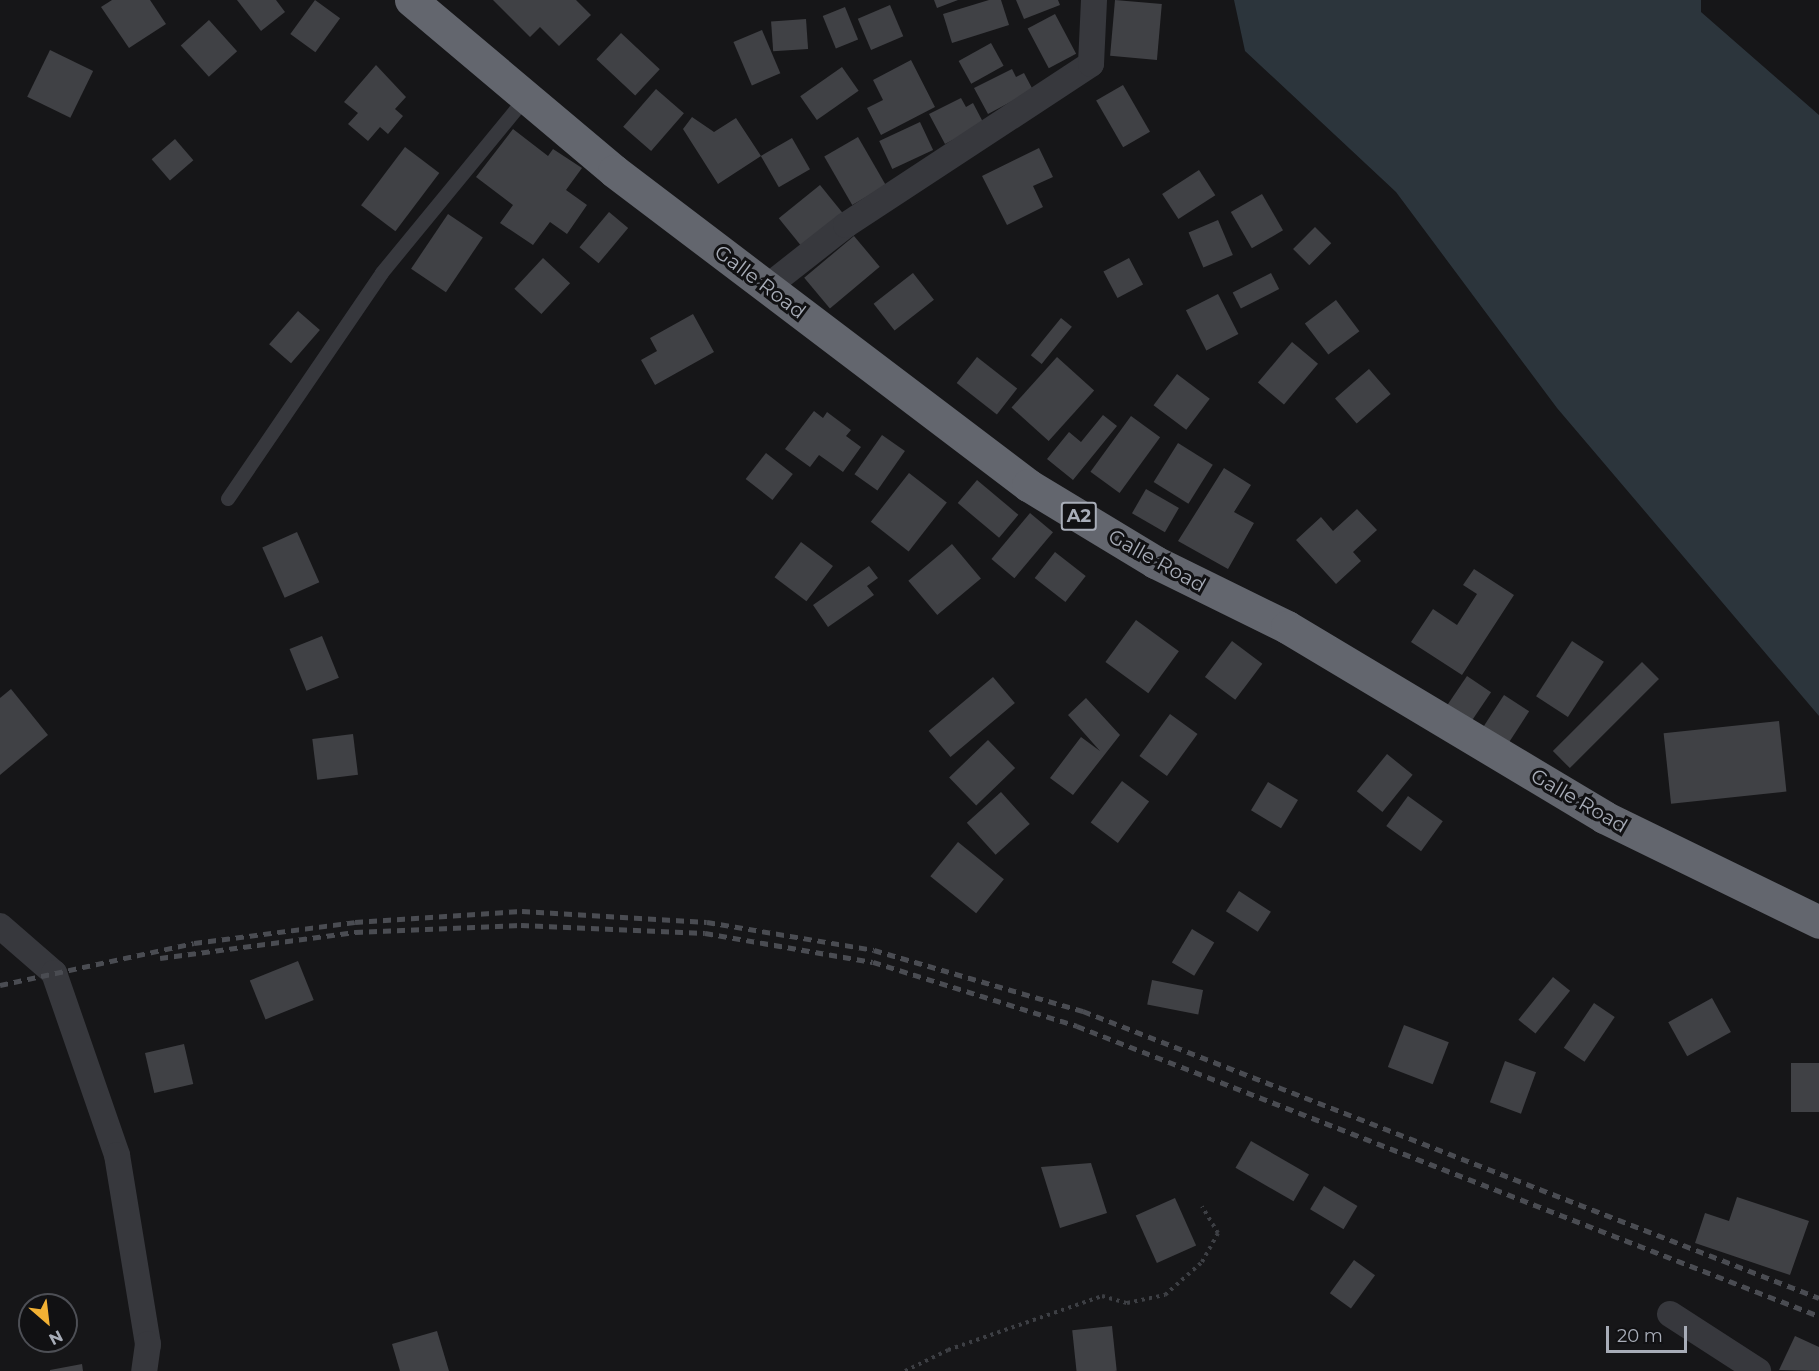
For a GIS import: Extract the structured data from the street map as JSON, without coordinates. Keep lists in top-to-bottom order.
{
  "streets": {
    "highway": ["Galle Road", "A2"]
  },
  "scale_bar": "20 m",
  "north": "bottom right"
}
